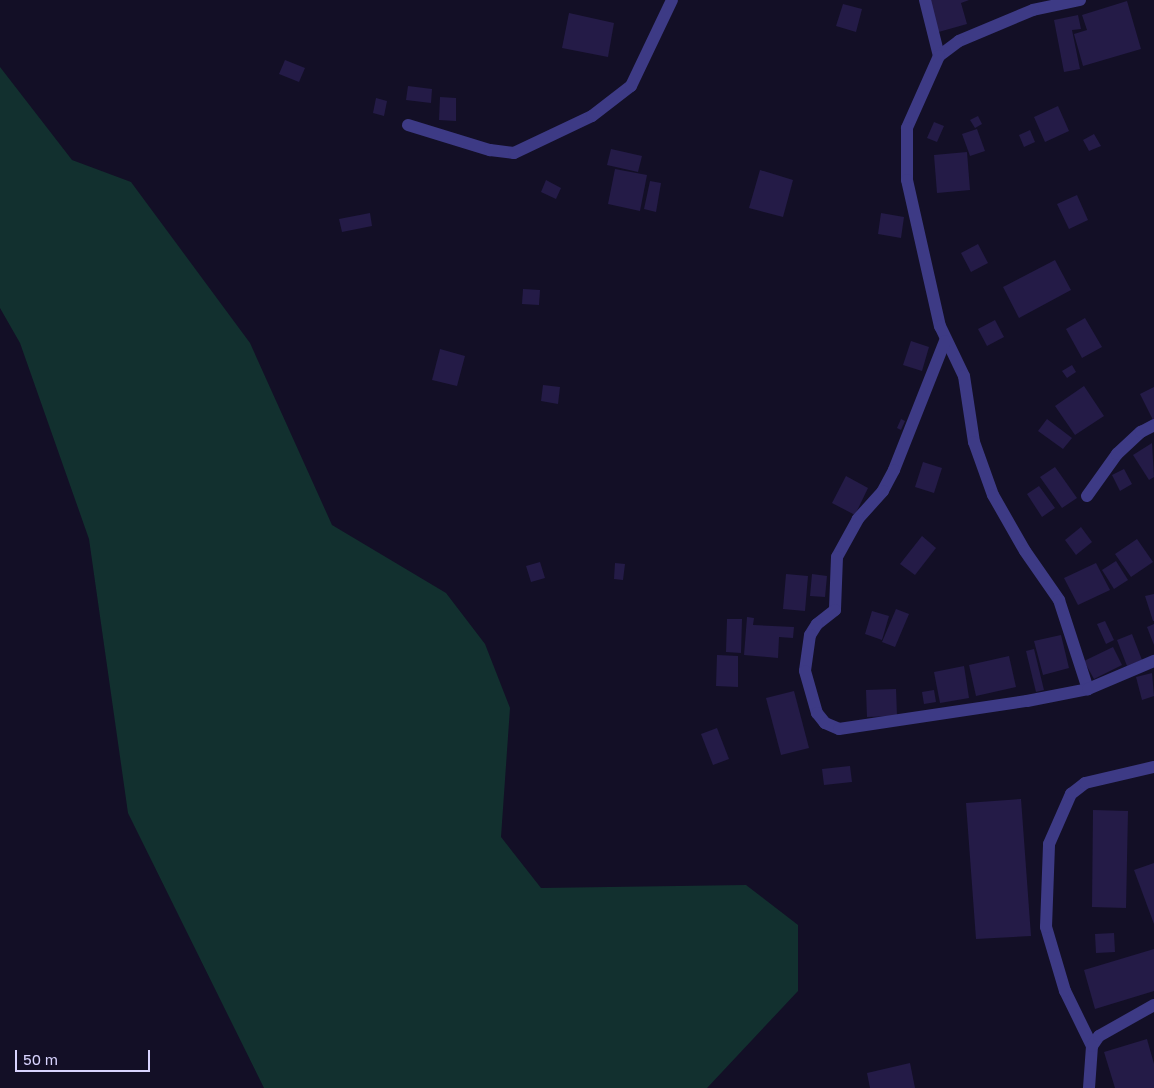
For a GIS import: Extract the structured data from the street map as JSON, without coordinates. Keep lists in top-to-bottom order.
{
  "scale_bar": "50 m"
}
